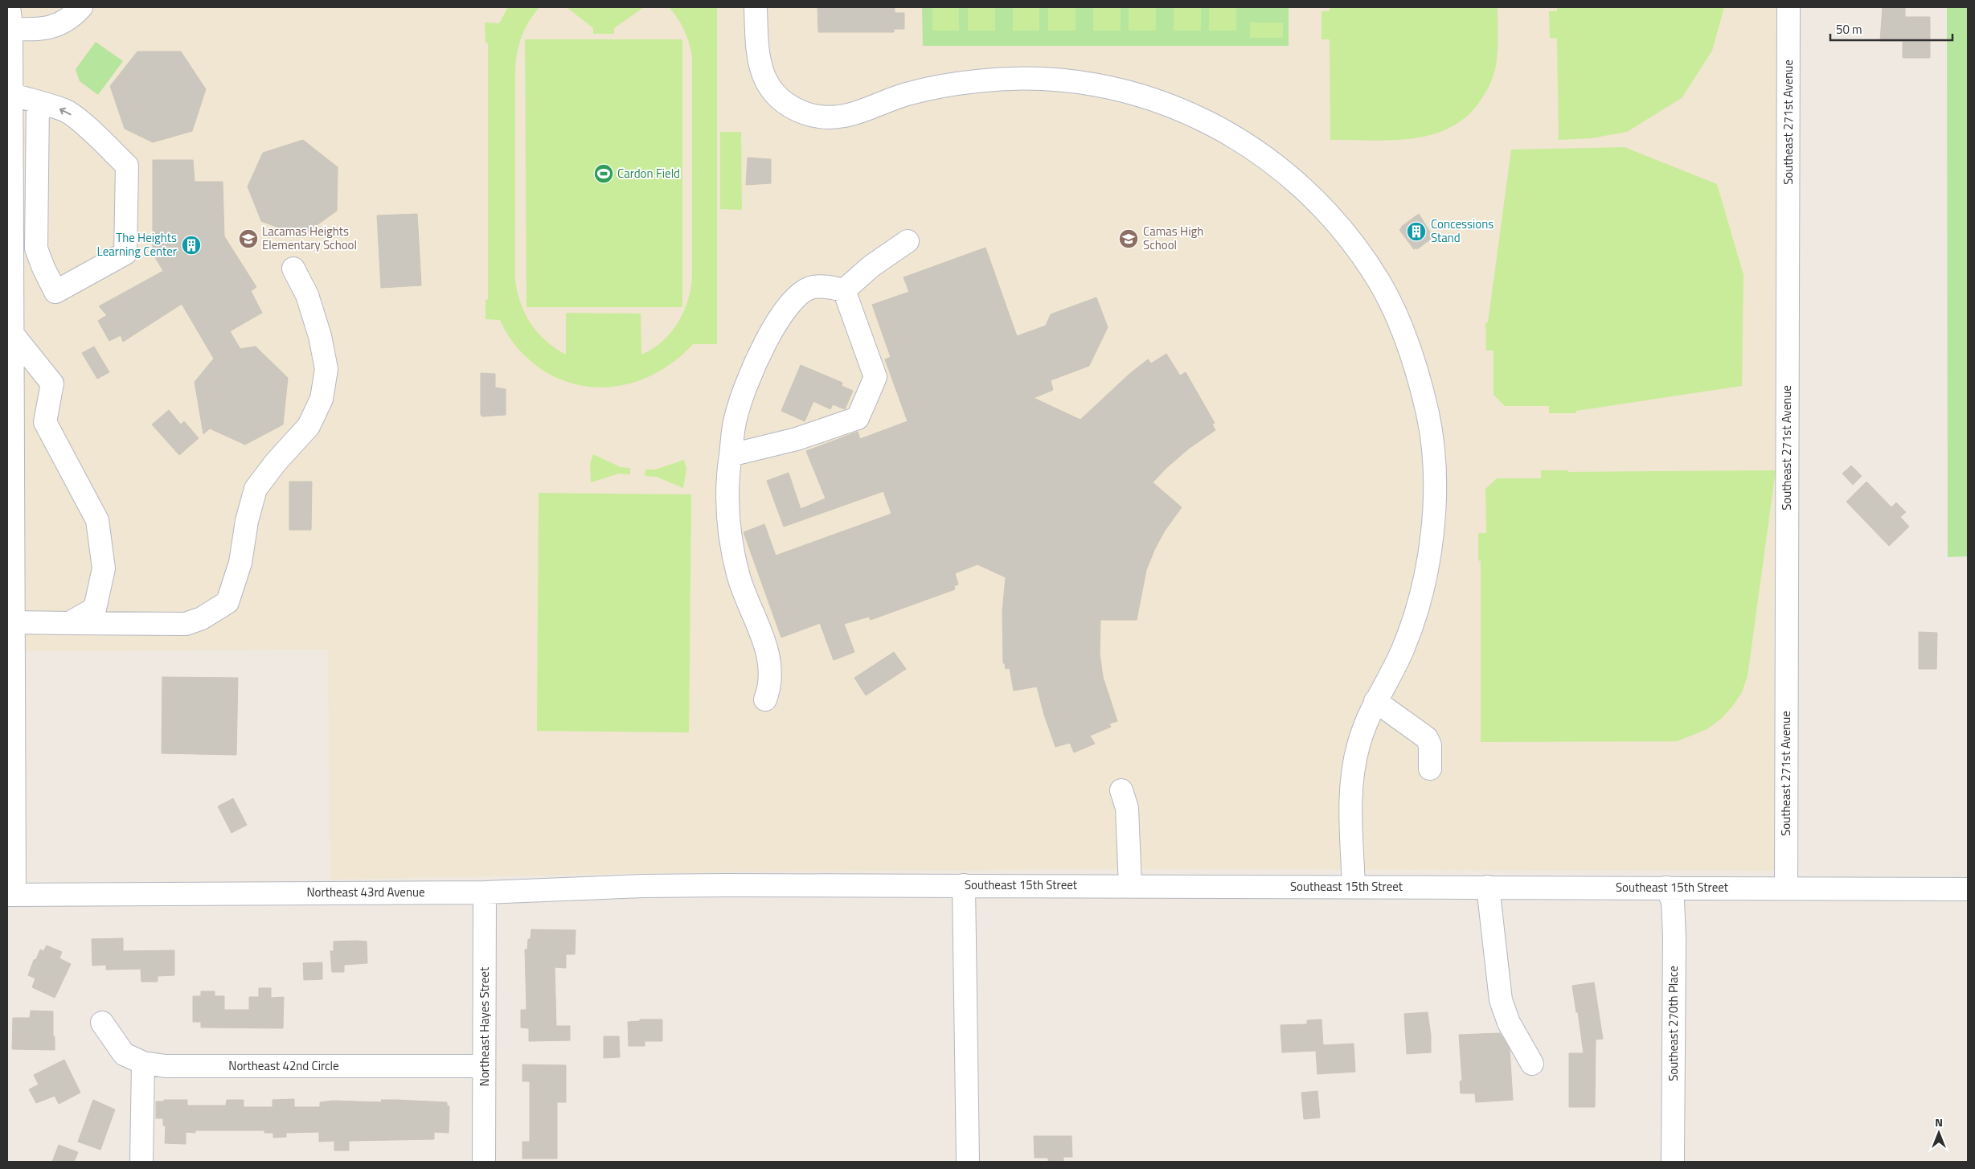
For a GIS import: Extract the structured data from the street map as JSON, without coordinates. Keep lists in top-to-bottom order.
{
  "streets": {
    "street": [
      "Southeast 271st Avenue",
      "Southeast 15th Street",
      "Northeast 43rd Avenue",
      "Southeast 270th Place",
      "Northeast Hayes Street",
      "Northeast 42nd Circle"
    ]
  },
  "crossings": [
    ["Southeast 271st Avenue", "Southeast 15th Street"],
    ["Southeast 15th Street", "Northeast 43rd Avenue"],
    ["Southeast 15th Street", "Southeast 270th Place"],
    ["Northeast 43rd Avenue", "Northeast Hayes Street"],
    ["Northeast Hayes Street", "Northeast 42nd Circle"]
  ],
  "places": {
    "sports": ["Cardon Field"],
    "building": ["Concessions Stand", "The Heights Learning Center"],
    "school or university": ["Lacamas Heights Elementary School", "Camas High School"]
  },
  "scale_bar": "50 m",
  "north": "top"
}
